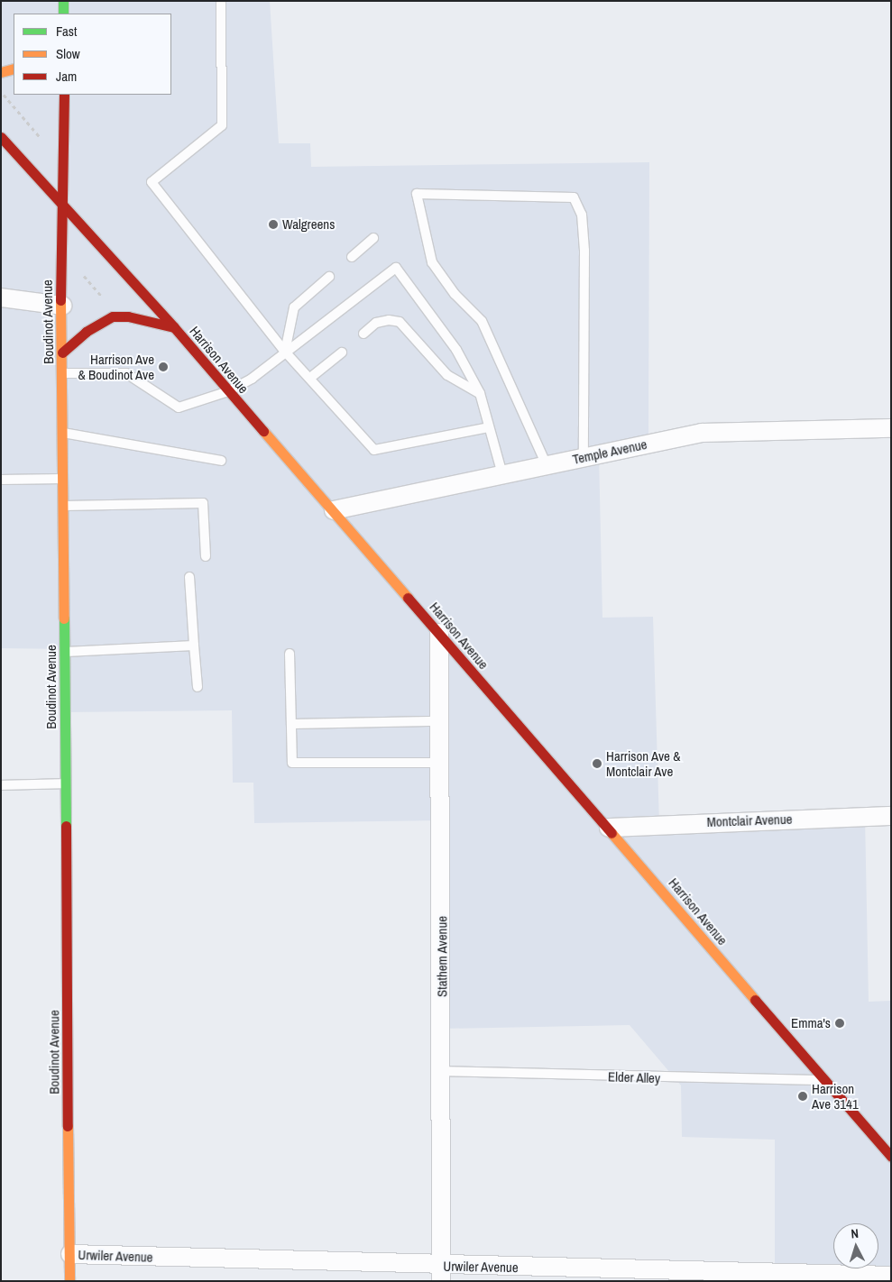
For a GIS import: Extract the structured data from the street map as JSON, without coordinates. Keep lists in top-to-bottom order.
{
  "streets": {
    "street": [
      "Boudinot Avenue",
      "Harrison Avenue",
      "Temple Avenue",
      "Montclair Avenue",
      "Stathem Avenue",
      "Urwiler Avenue"
    ],
    "lane": ["Elder Alley"]
  },
  "crossings": [
    ["Boudinot Avenue", "Harrison Avenue"],
    ["Boudinot Avenue", "Urwiler Avenue"],
    ["Harrison Avenue", "Temple Avenue"],
    ["Harrison Avenue", "Montclair Avenue"],
    ["Harrison Avenue", "Stathem Avenue"],
    ["Harrison Avenue", "Elder Alley"],
    ["Stathem Avenue", "Elder Alley"],
    ["Stathem Avenue", "Urwiler Avenue"]
  ],
  "places": [
    "Walgreens",
    "Harrison Ave & Boudinot Ave",
    "Harrison Ave & Montclair Ave",
    "Emma's",
    "Harrison Ave 3141"
  ],
  "legend": ["Fast", "Slow", "Jam"],
  "north": "top"
}
